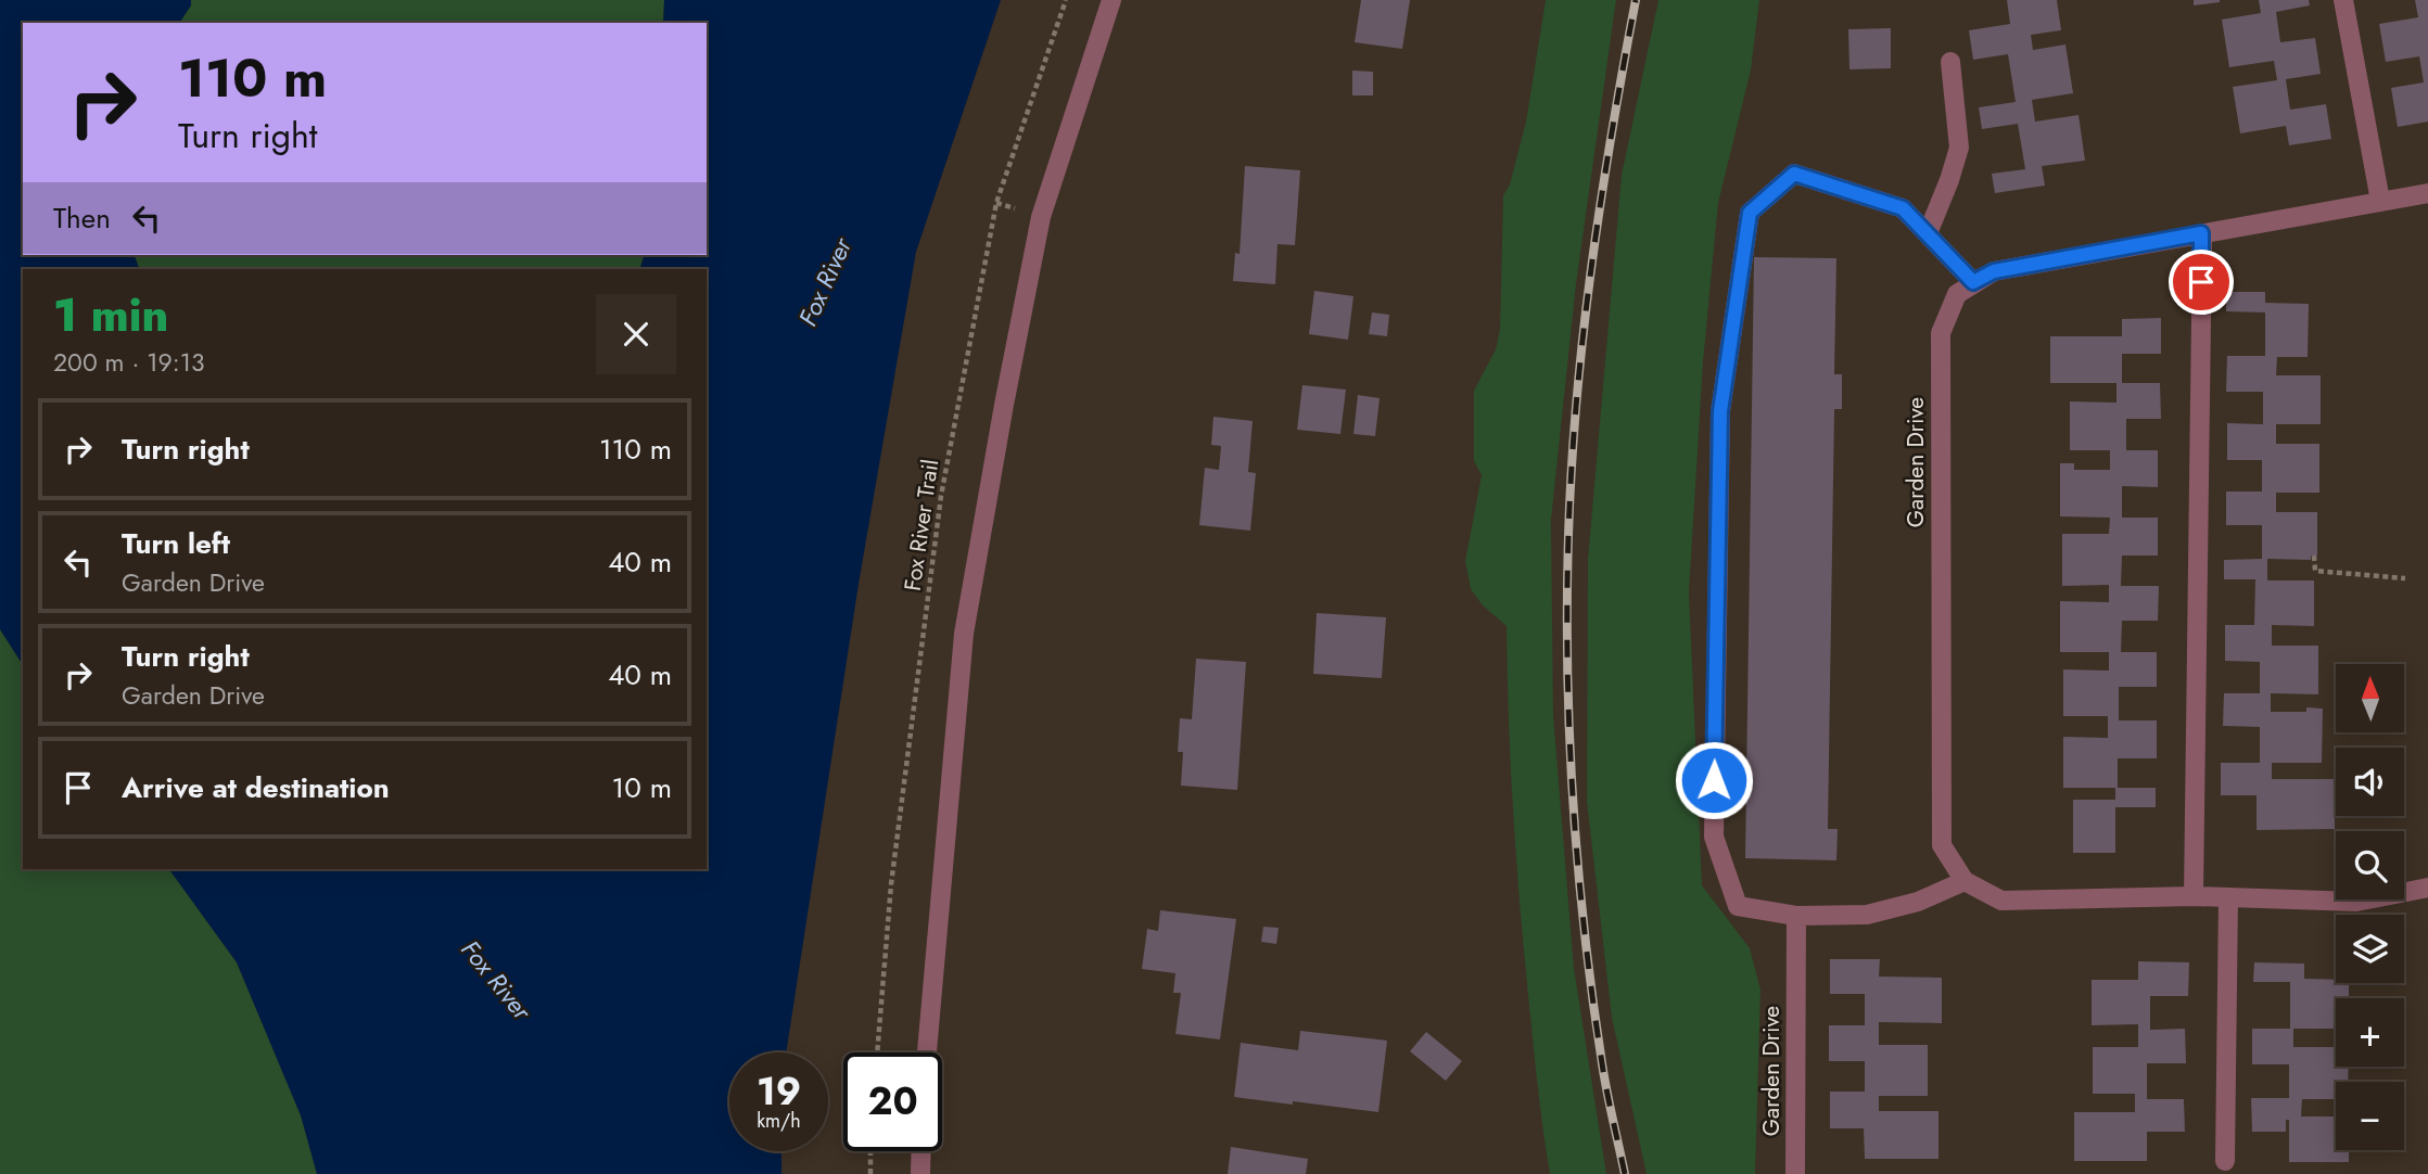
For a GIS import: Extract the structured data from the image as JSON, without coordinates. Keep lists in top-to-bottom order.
{
  "streets": {
    "street": ["Garden Drive"],
    "path": ["Fox River Trail"]
  },
  "water": ["Fox River"],
  "north": "top",
  "page": {
    "turn": ["110 m", "Turn right"],
    "then": "Then",
    "heading": ["1 min", "200 m · 19:13"],
    "list": [
      {
        "name": "Turn right",
        "value": "110 m"
      },
      {
        "name": "Turn left",
        "note": "Garden Drive",
        "value": "40 m"
      },
      {
        "name": "Turn right",
        "note": "Garden Drive",
        "value": "40 m"
      },
      {
        "name": "Arrive at destination",
        "value": "10 m"
      }
    ],
    "map_buttons": ["+", "−"],
    "speed": "19 km/h",
    "limit": "20"
  }
}
